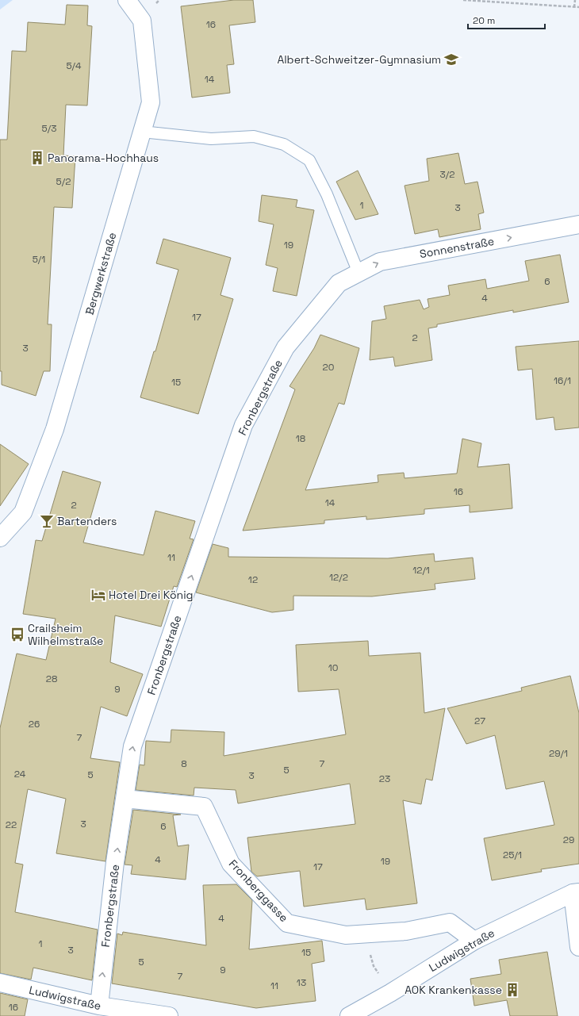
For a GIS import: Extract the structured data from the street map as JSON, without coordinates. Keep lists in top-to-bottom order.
{
  "streets": {
    "street": [
      "Sonnenstraße",
      "Bergwerkstraße",
      "Fronbergstraße",
      "Fronberggasse",
      "Ludwigstraße"
    ]
  },
  "crossings": [
    ["Sonnenstraße", "Fronbergstraße"],
    ["Fronbergstraße", "Fronberggasse"],
    ["Fronbergstraße", "Ludwigstraße"],
    ["Fronberggasse", "Ludwigstraße"]
  ],
  "one_way": ["Sonnenstraße", "Fronbergstraße"],
  "places": {
    "school or university": ["Albert-Schweitzer-Gymnasium"],
    "building": ["Panorama-Hochhaus", "AOK Krankenkasse"],
    "bar": ["Bartenders"],
    "hotel": ["Hotel Drei König"],
    "bus stop": ["Crailsheim Wilhelmstraße"]
  },
  "house_numbers": [
    "16",
    "5/4",
    "14",
    "5/3",
    "3/2",
    "5/2",
    "1",
    "3",
    "19",
    "5/1",
    "6",
    "4",
    "17",
    "2",
    "3",
    "20",
    "16/1",
    "15",
    "18",
    "16",
    "14",
    "2",
    "11",
    "12/1",
    "12/2",
    "12",
    "10",
    "28",
    "9",
    "27",
    "26",
    "7",
    "29/1",
    "8",
    "7",
    "5",
    "24",
    "5",
    "3",
    "23",
    "3",
    "22",
    "6",
    "29",
    "25/1",
    "4",
    "19",
    "17",
    "4",
    "1",
    "3",
    "15",
    "5",
    "9",
    "7",
    "13",
    "11",
    "16"
  ],
  "scale_bar": "20 m"
}
